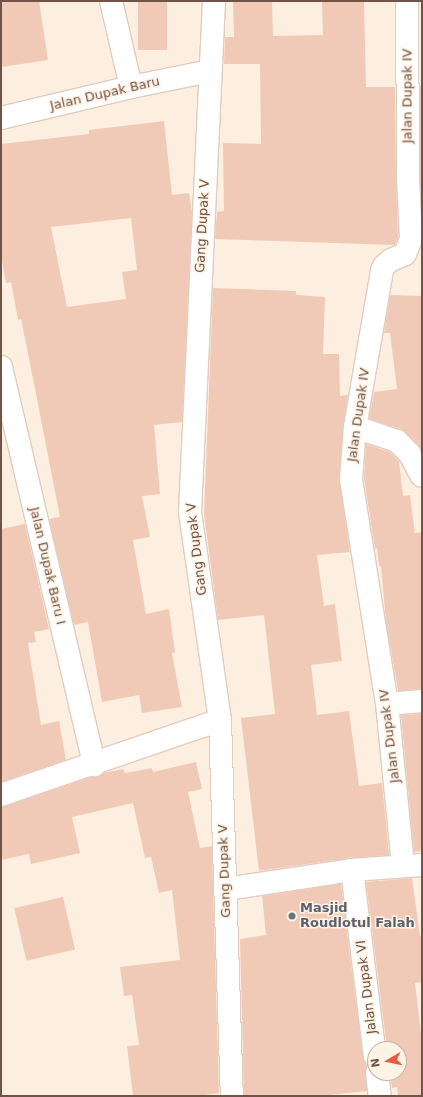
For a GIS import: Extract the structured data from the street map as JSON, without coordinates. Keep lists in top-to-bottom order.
{
  "streets": {
    "street": [
      "Jalan Dupak Baru",
      "Jalan Dupak IV",
      "Gang Dupak V",
      "Jalan Dupak Baru I",
      "Jalan Dupak VI"
    ]
  },
  "crossings": [
    ["Jalan Dupak Baru", "Gang Dupak V"]
  ],
  "places": ["Masjid Roudlotul Falah"],
  "north": "left"
}
